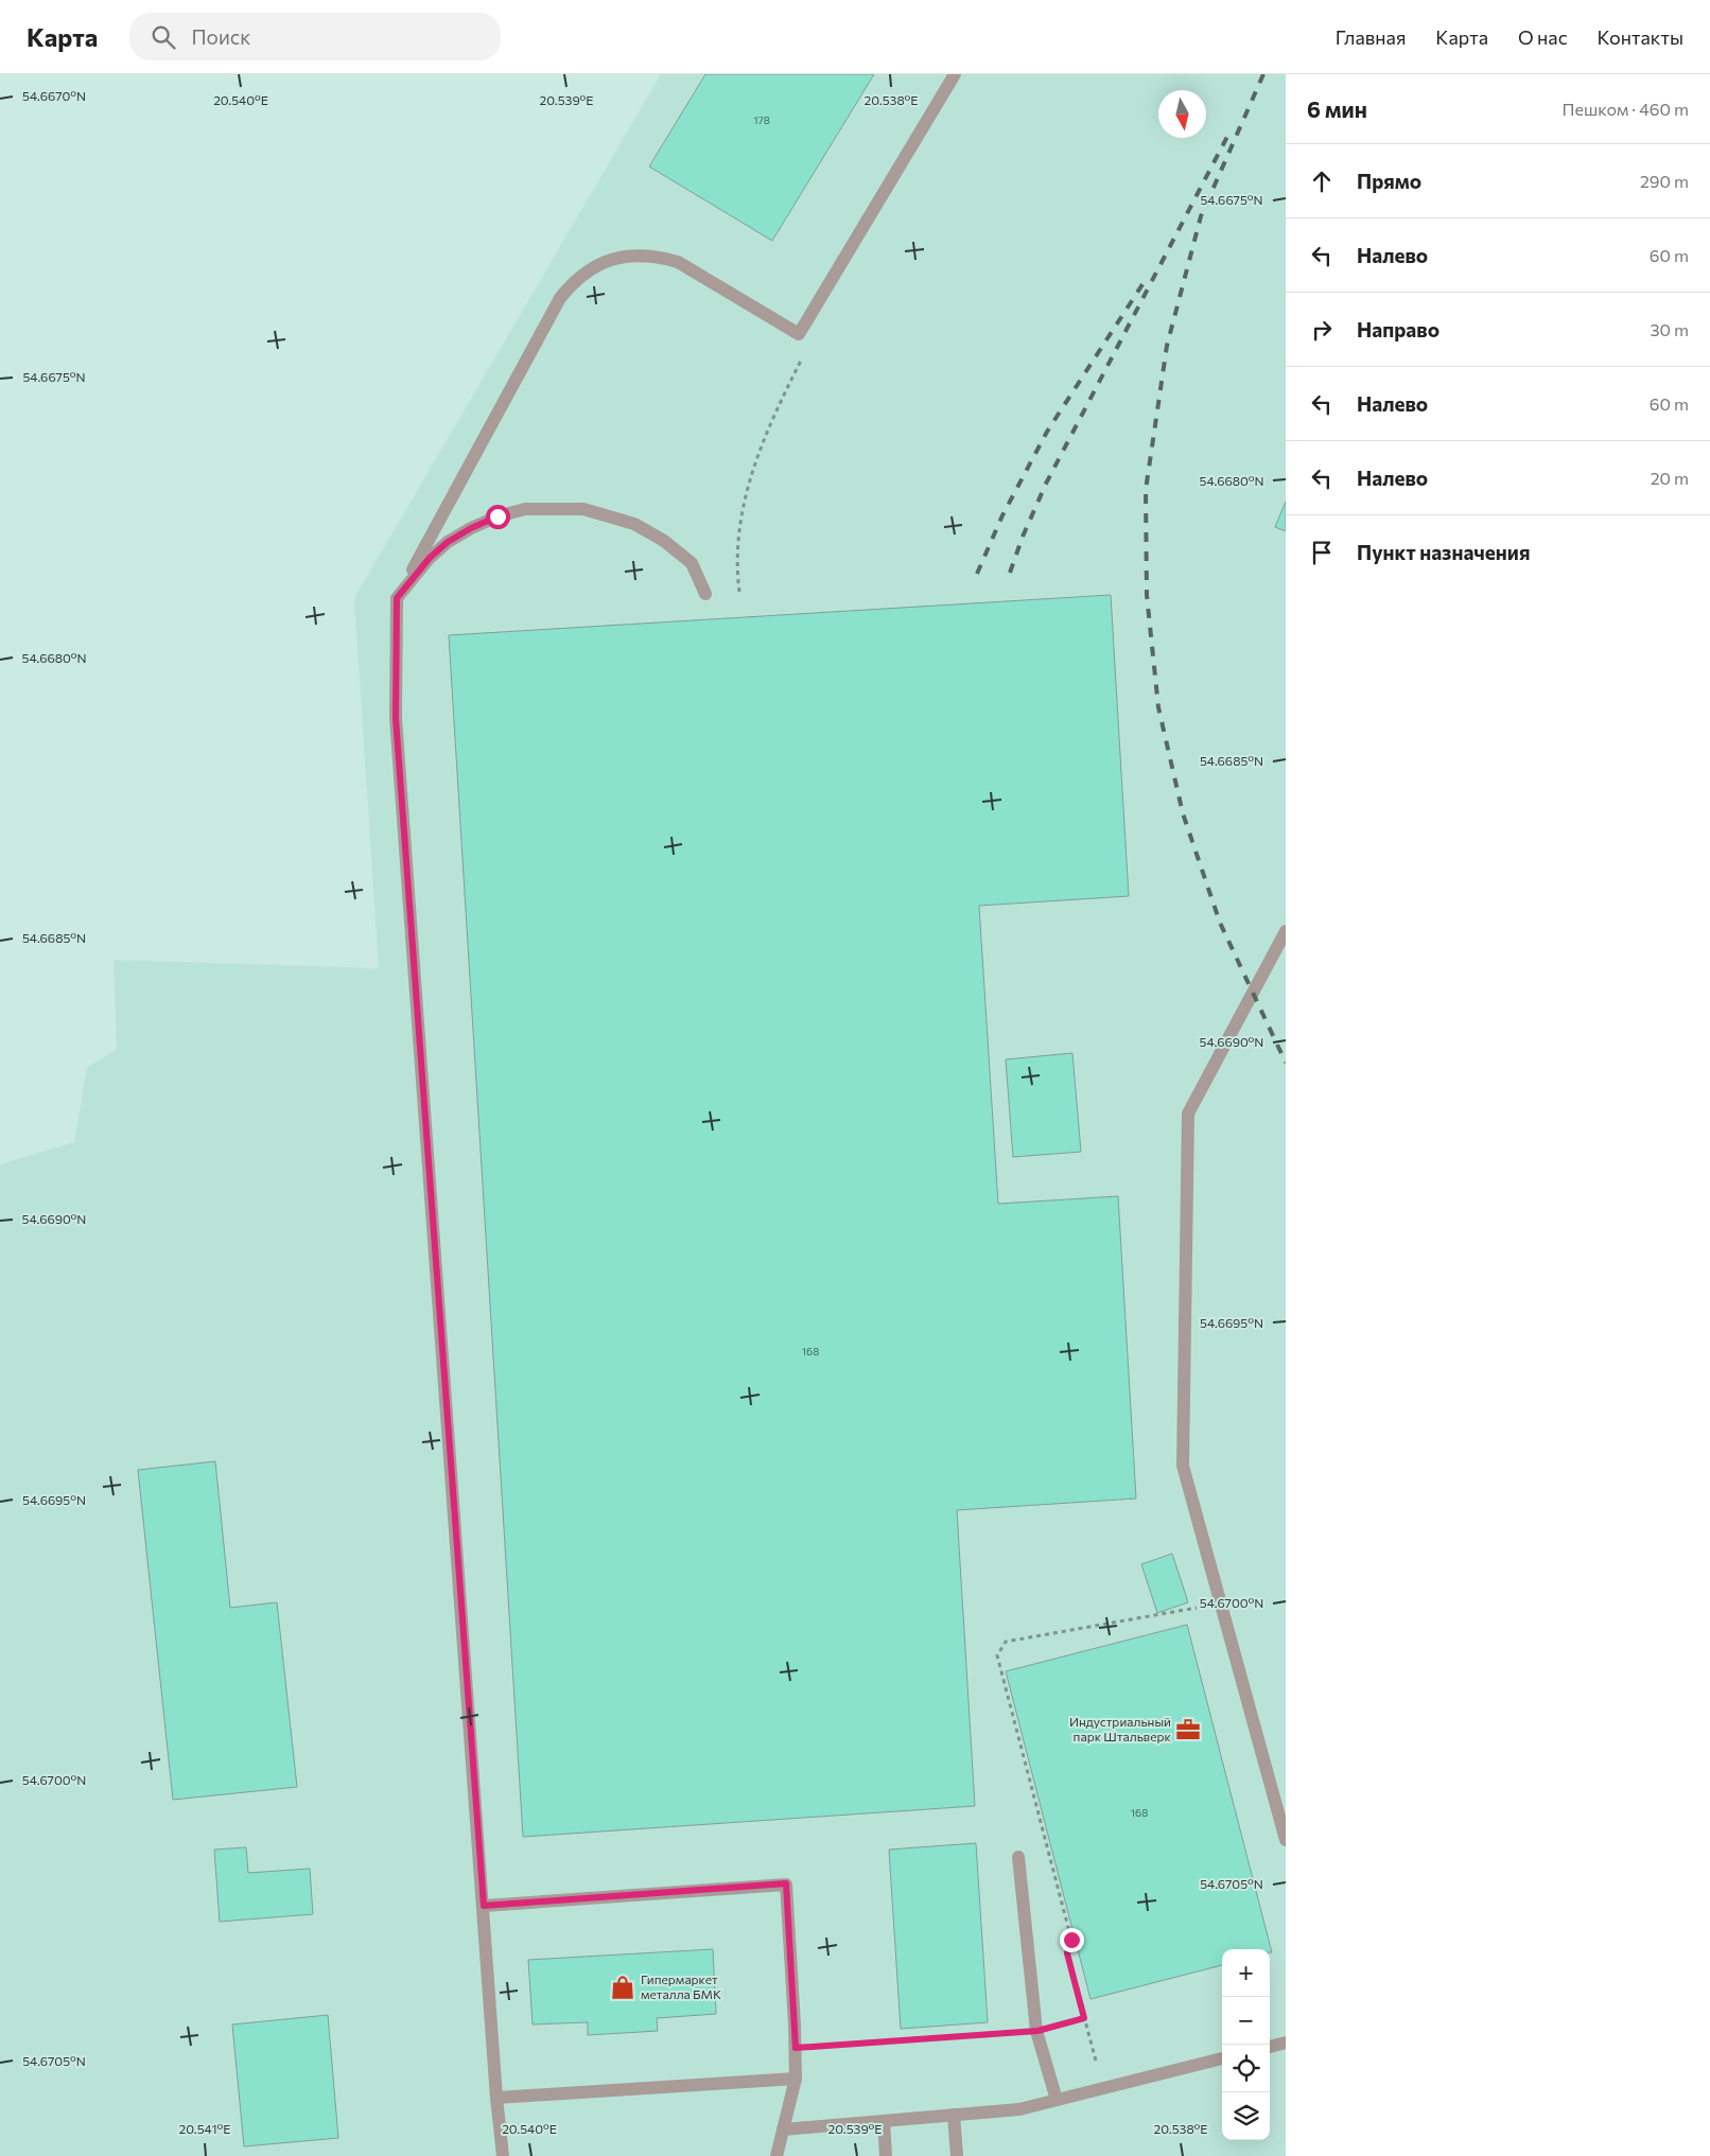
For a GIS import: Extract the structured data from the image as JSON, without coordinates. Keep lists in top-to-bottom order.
{
  "places": {
    "office": ["Индустриальный парк Штальверк"],
    "shop": ["Гипермаркет металла БМК"]
  },
  "house_numbers": ["178", "168", "168"],
  "north": "bottom",
  "page": {
    "header": "Карта",
    "search": "Поиск",
    "nav": [
      "Главная",
      "Карта",
      "О нас",
      "Контакты"
    ],
    "heading": ["6 мин", "Пешком · 460 m"],
    "list": [
      ["Прямо", "290 m"],
      ["Налево", "60 m"],
      ["Направо", "30 m"],
      ["Налево", "60 m"],
      ["Налево", "20 m"],
      "Пункт назначения"
    ],
    "map_buttons": ["+", "−"]
  },
  "coordinates": [
    "54.6670°N",
    "20.540°E",
    "20.539°E",
    "20.538°E",
    "54.6675°N",
    "54.6680°N",
    "54.6685°N",
    "54.6690°N",
    "54.6695°N",
    "54.6700°N",
    "54.6705°N",
    "20.541°E"
  ]
}
